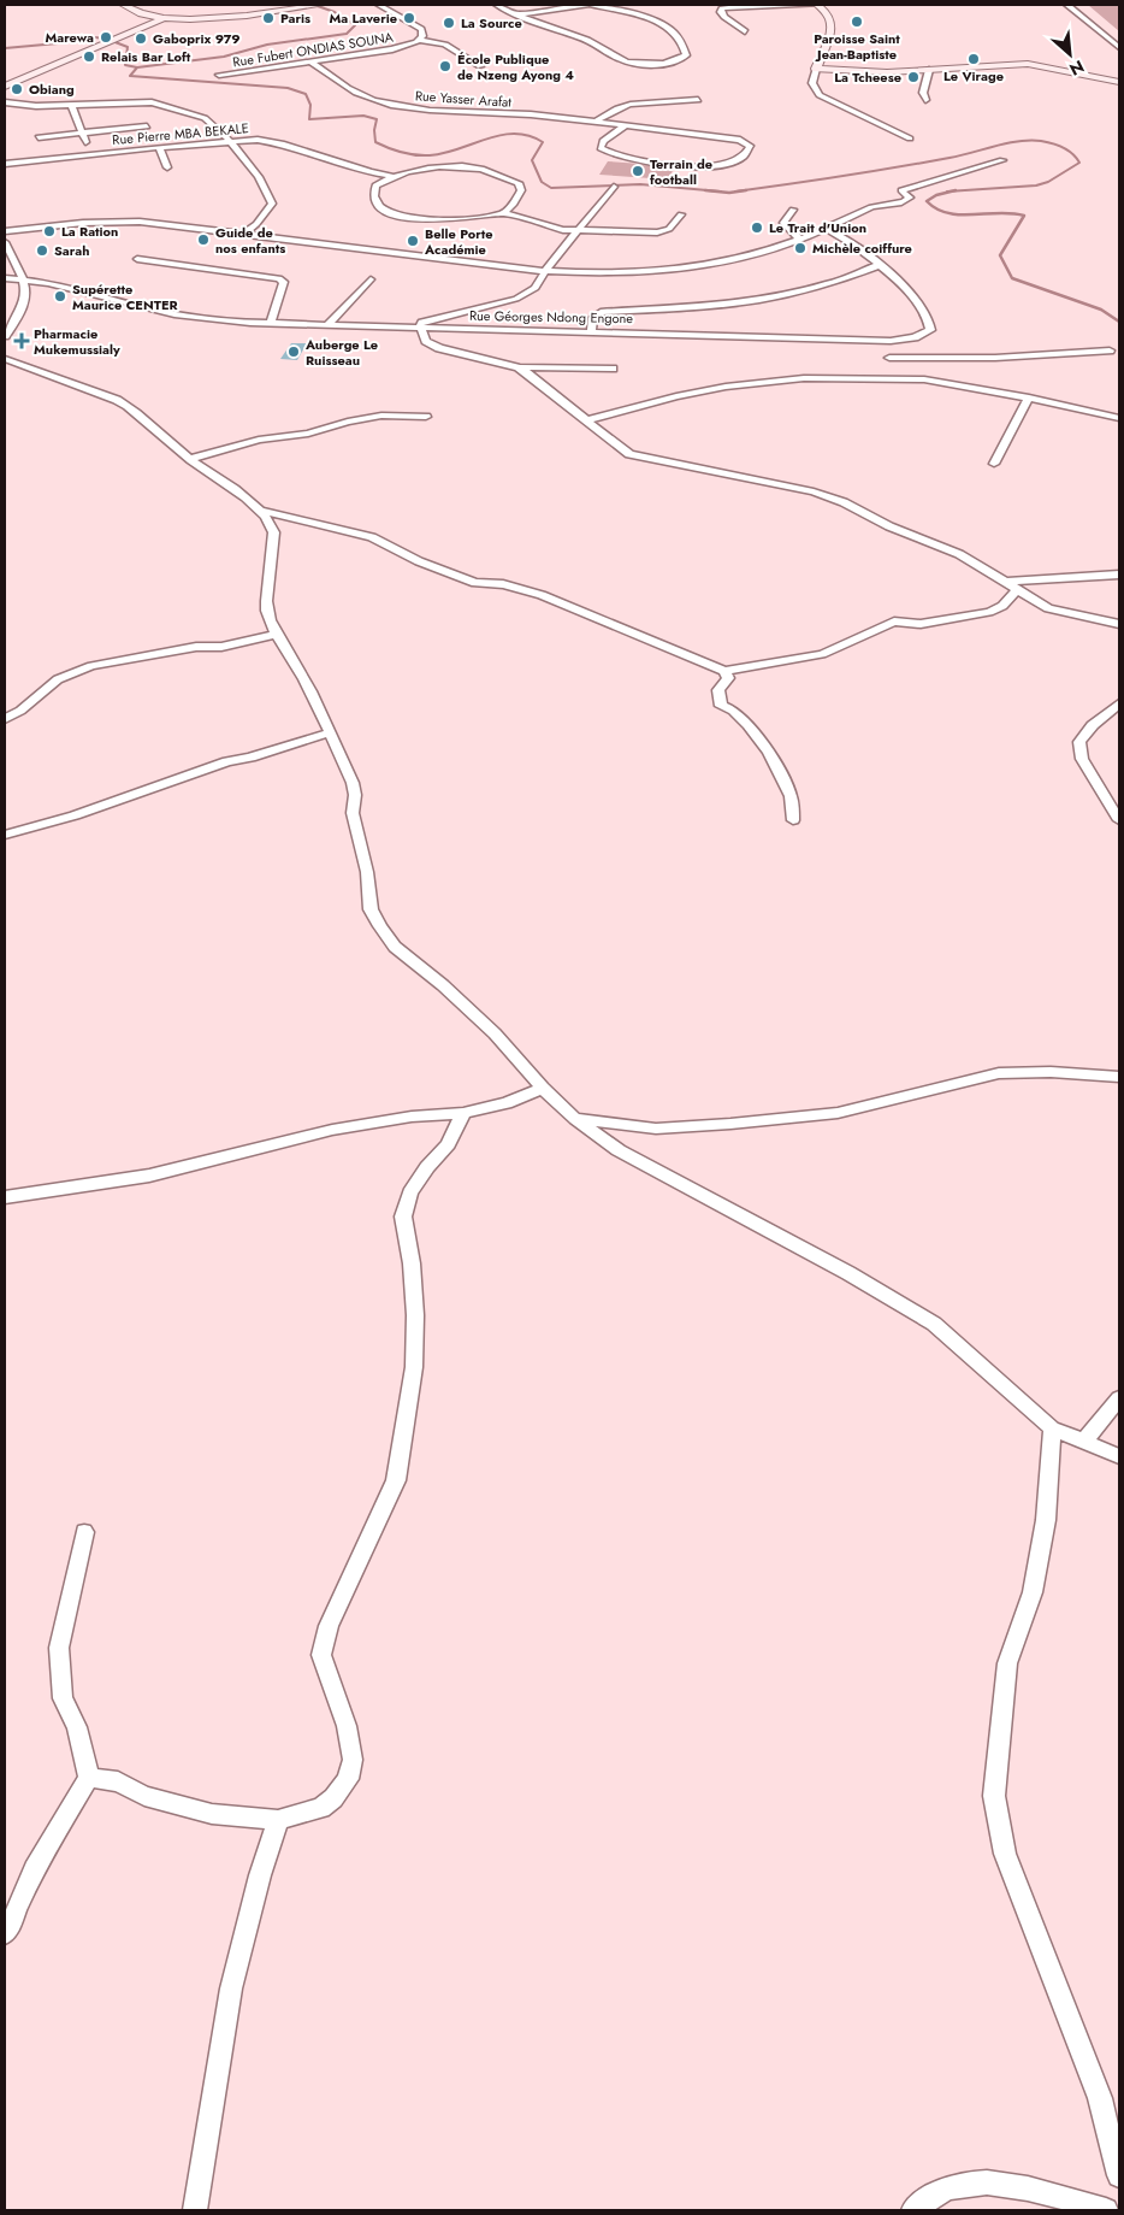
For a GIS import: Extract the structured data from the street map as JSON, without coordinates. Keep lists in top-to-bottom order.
{
  "streets": {
    "street": [
      "Rue Fubert ONDIAS SOUNA",
      "Rue Yasser Arafat",
      "Rue Pierre MBA BEKALE",
      "Rue Géorges Ndong Engone"
    ]
  },
  "crossings": [
    ["Rue Fubert ONDIAS SOUNA", "Rue Yasser Arafat"]
  ],
  "places": {
    "other": [
      "Paris",
      "Ma Laverie",
      "Paroisse Saint Jean-Baptiste",
      "La Source",
      "Marewa",
      "Gaboprix 979",
      "Relais Bar Loft",
      "Le Virage",
      "École Publique de Nzeng Ayong 4",
      "La Tcheese",
      "Obiang",
      "Terrain de football",
      "Le Trait d'Union",
      "La Ration",
      "Guide de nos enfants",
      "Belle Porte Académie",
      "Michèle coiffure",
      "Sarah",
      "Supérette Maurice CENTER",
      "Auberge Le Ruisseau"
    ],
    "health": ["Pharmacie Mukemussialy"]
  },
  "north": "bottom right"
}
